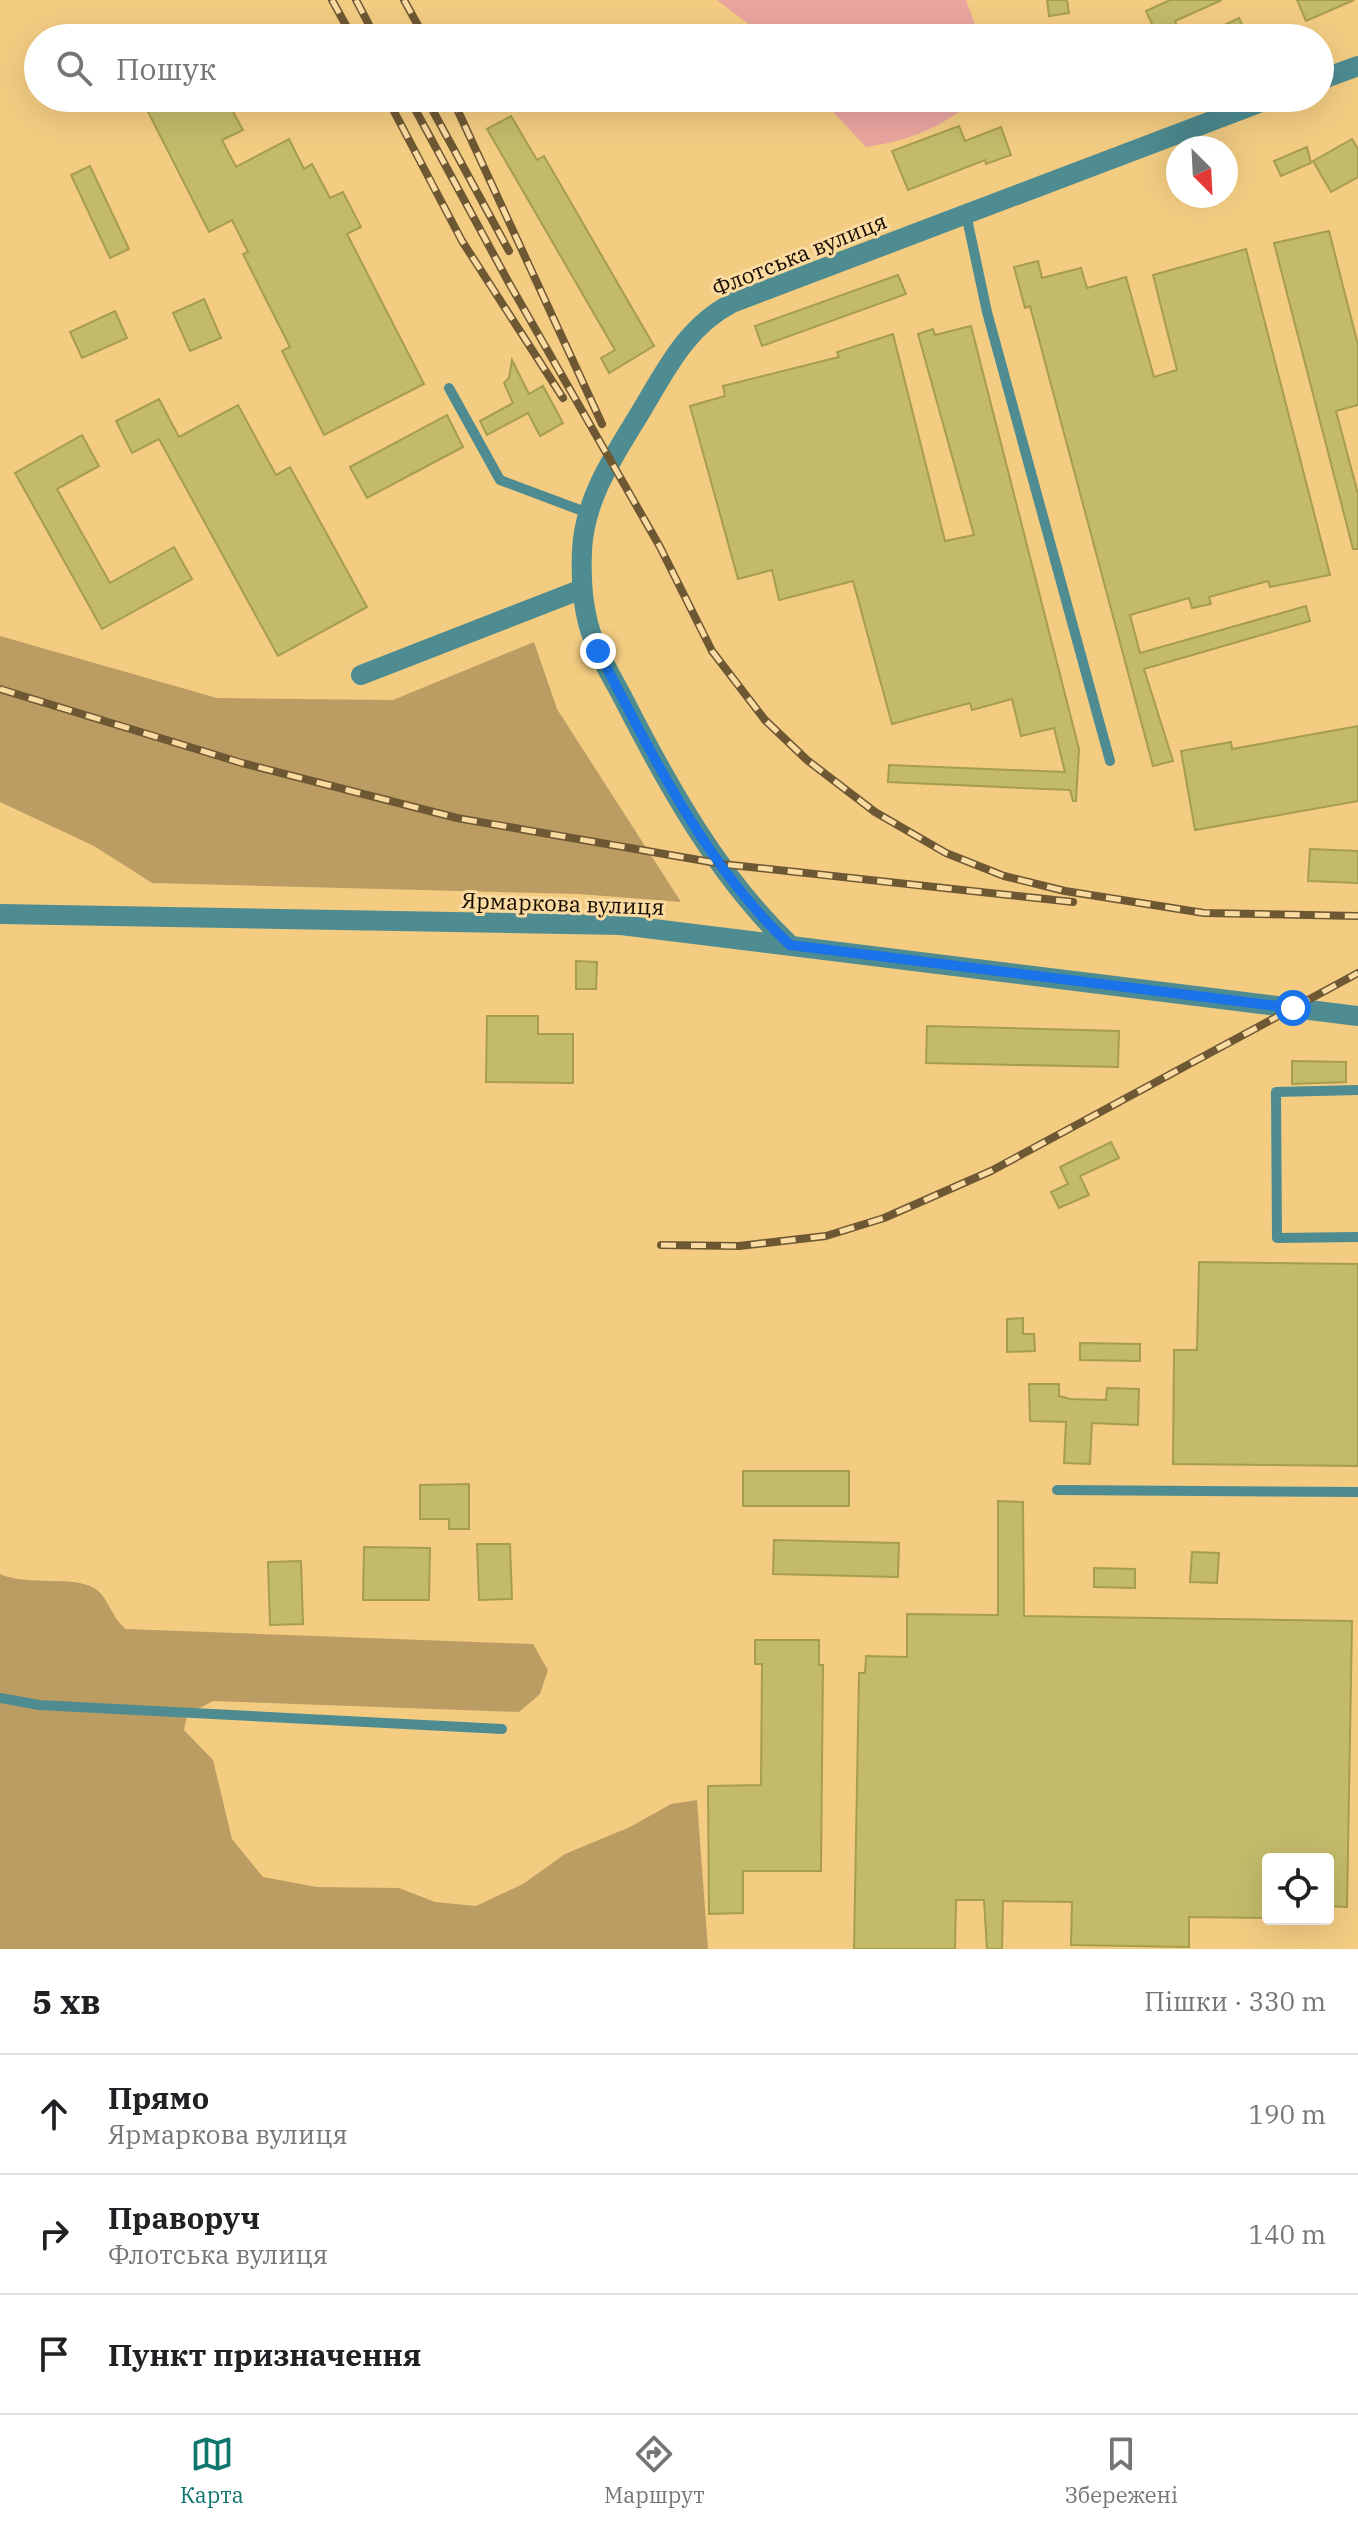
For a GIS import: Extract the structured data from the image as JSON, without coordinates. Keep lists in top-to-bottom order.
{
  "streets": {
    "street": ["Флотська вулиця", "Ярмаркова вулиця"]
  },
  "crossings": [
    ["Флотська вулиця", "Ярмаркова вулиця"]
  ],
  "north": "bottom right",
  "page": {
    "search": "Пошук",
    "heading": ["5 хв", "Пішки · 330 m"],
    "list": [
      ["Прямо", "Ярмаркова вулиця", "190 m"],
      ["Праворуч", "Флотська вулиця", "140 m"],
      "Пункт призначення"
    ],
    "nav": ["Карта", "Маршрут", "Збережені"]
  }
}
